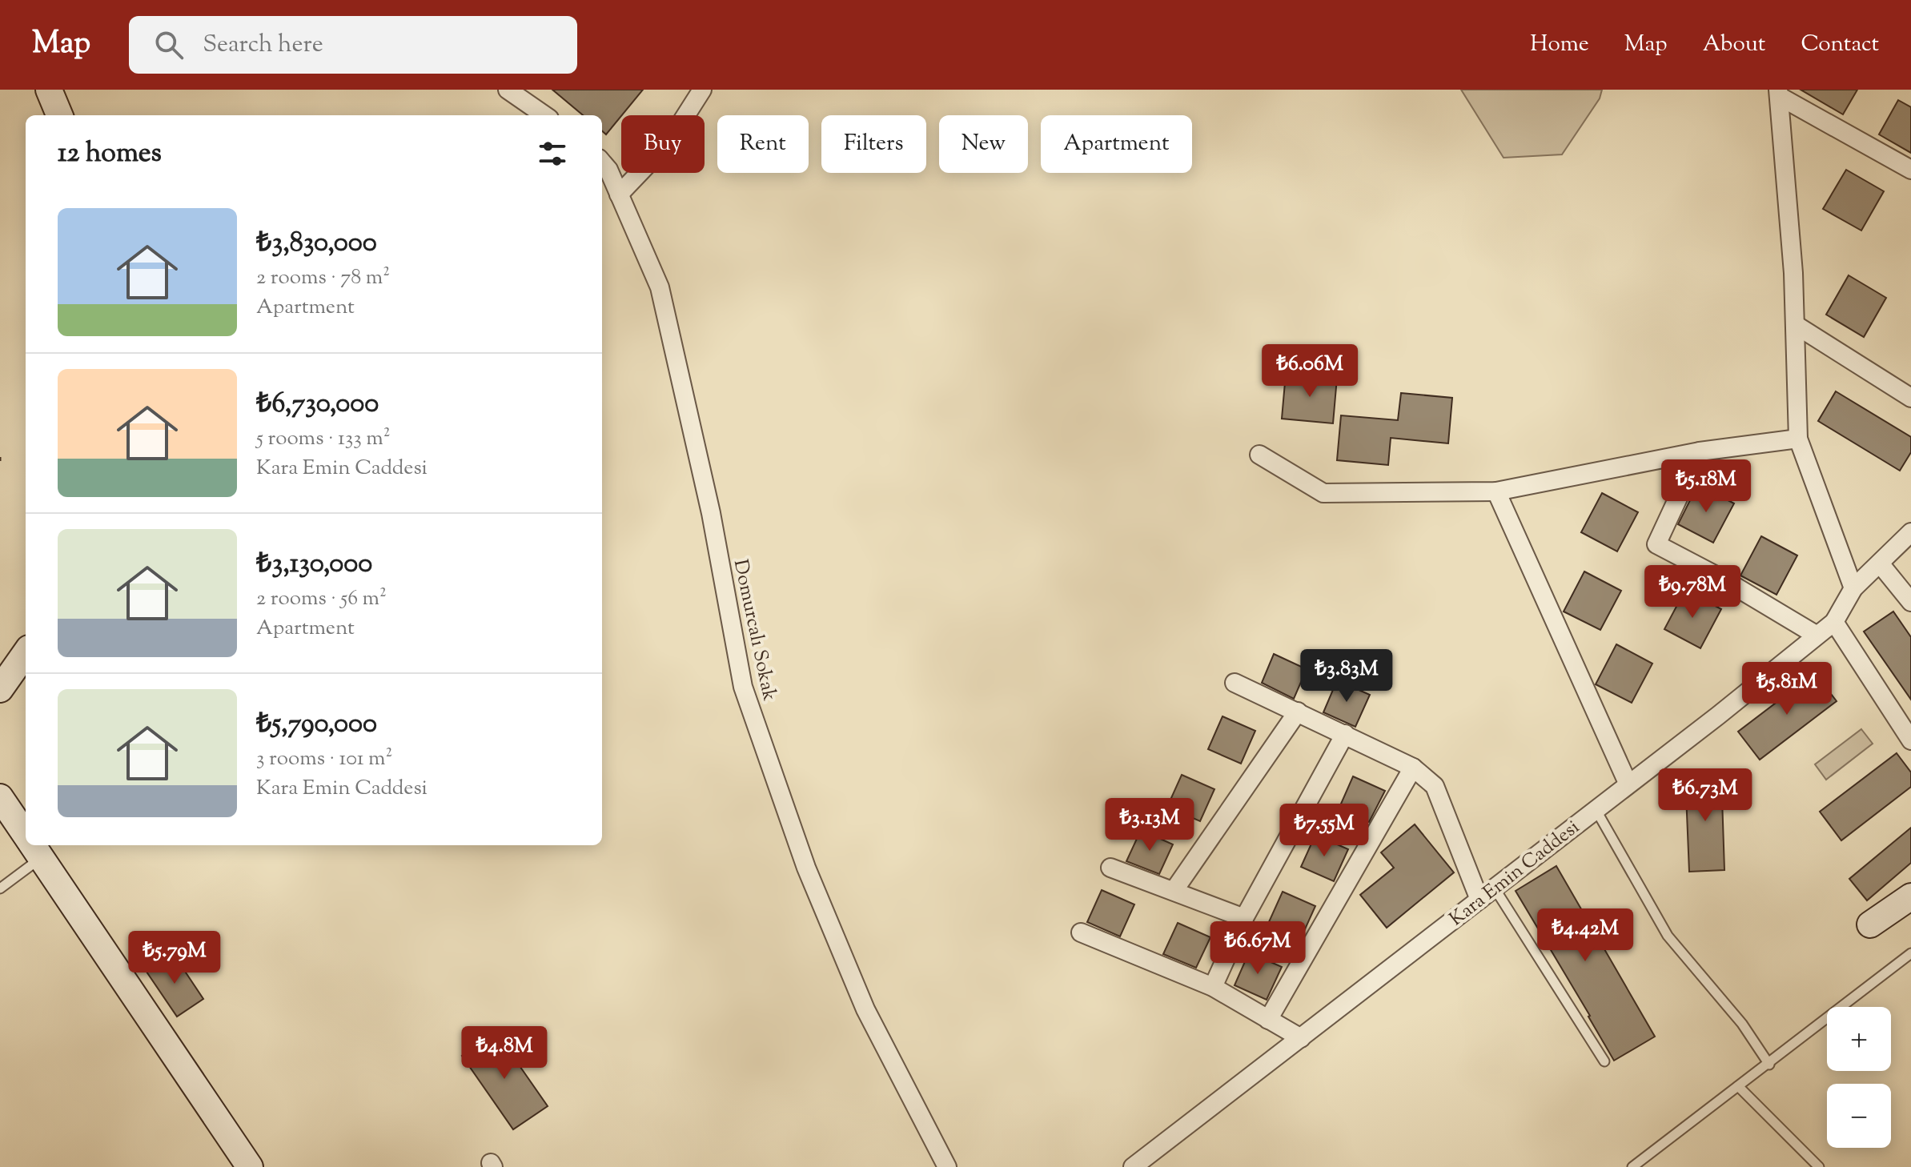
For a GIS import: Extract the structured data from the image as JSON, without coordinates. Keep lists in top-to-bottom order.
{
  "streets": {
    "street": ["Domurcalı Sokak", "Kara Emin Caddesi"]
  },
  "page": {
    "header": "Map",
    "search": "Search here",
    "nav": [
      "Home",
      "Map",
      "About",
      "Contact"
    ],
    "chip": [
      "Buy",
      "Rent",
      "Filters",
      "New",
      "Apartment"
    ],
    "heading": "12 homes",
    "list": [
      {
        "name": "₺3,830,000",
        "note": "2 rooms · 78 m² · Apartment"
      },
      {
        "name": "₺6,730,000",
        "note": "5 rooms · 133 m² · Kara Emin Caddesi"
      },
      {
        "name": "₺3,130,000",
        "note": "2 rooms · 56 m² · Apartment"
      },
      {
        "name": "₺5,790,000",
        "note": "3 rooms · 101 m² · Kara Emin Caddesi"
      }
    ],
    "price": [
      "₺6.06M",
      "₺5.18M",
      "₺9.78M",
      "₺3.83M",
      "₺5.81M",
      "₺6.73M",
      "₺3.13M",
      "₺7.55M",
      "₺4.42M",
      "₺6.67M",
      "₺5.79M",
      "₺4.8M"
    ],
    "map_buttons": ["+", "−"]
  }
}
